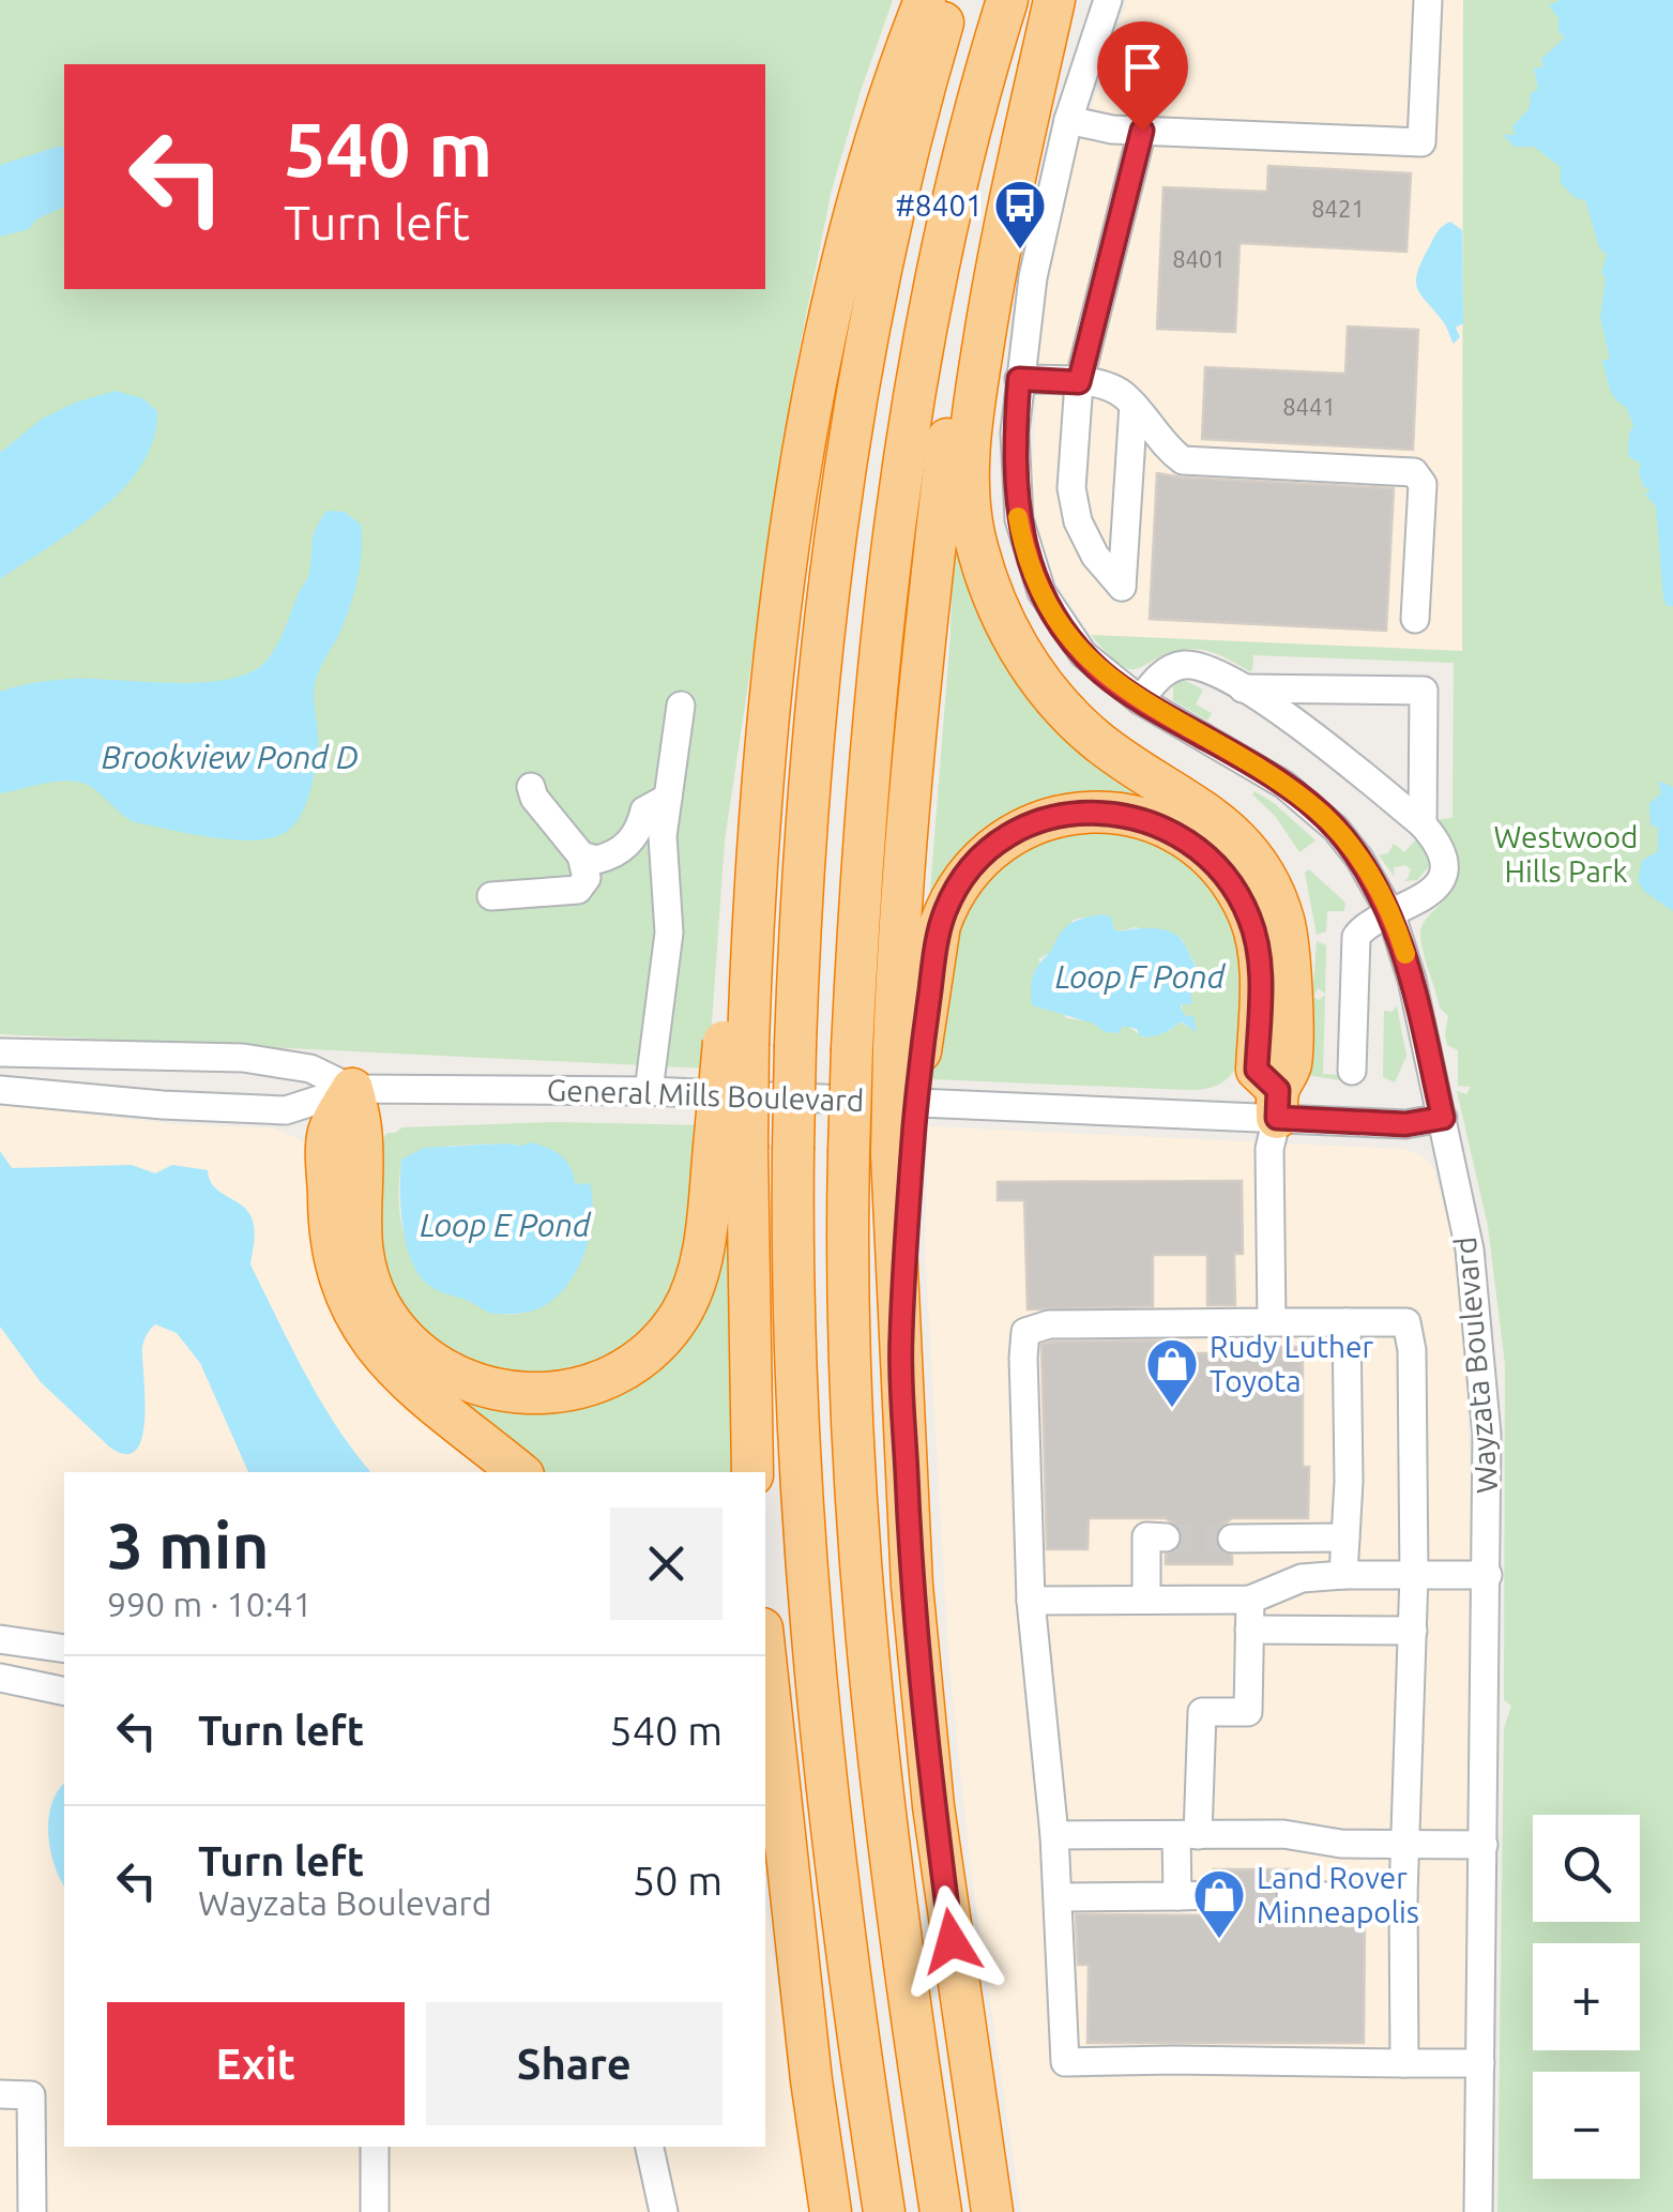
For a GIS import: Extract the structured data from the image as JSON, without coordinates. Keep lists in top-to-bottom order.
{
  "streets": {
    "street": ["General Mills Boulevard", "Wayzata Boulevard"]
  },
  "crossings": [
    ["General Mills Boulevard", "Wayzata Boulevard"]
  ],
  "water": ["Brookview Pond D", "Loop F Pond", "Loop E Pond"],
  "parks": ["Westwood Hills Park"],
  "places": {
    "bus stop": ["#8401"],
    "shop": ["Rudy Luther Toyota", "Land Rover Minneapolis"]
  },
  "house_numbers": ["8421", "8401", "8441"],
  "page": {
    "turn": ["540 m", "Turn left"],
    "heading": ["3 min", "990 m · 10:41"],
    "list": [
      {
        "name": "Turn left",
        "value": "540 m"
      },
      {
        "name": "Turn left",
        "note": "Wayzata Boulevard",
        "value": "50 m"
      }
    ],
    "map_buttons": ["+", "−"],
    "buttons": ["Exit", "Share"]
  }
}
